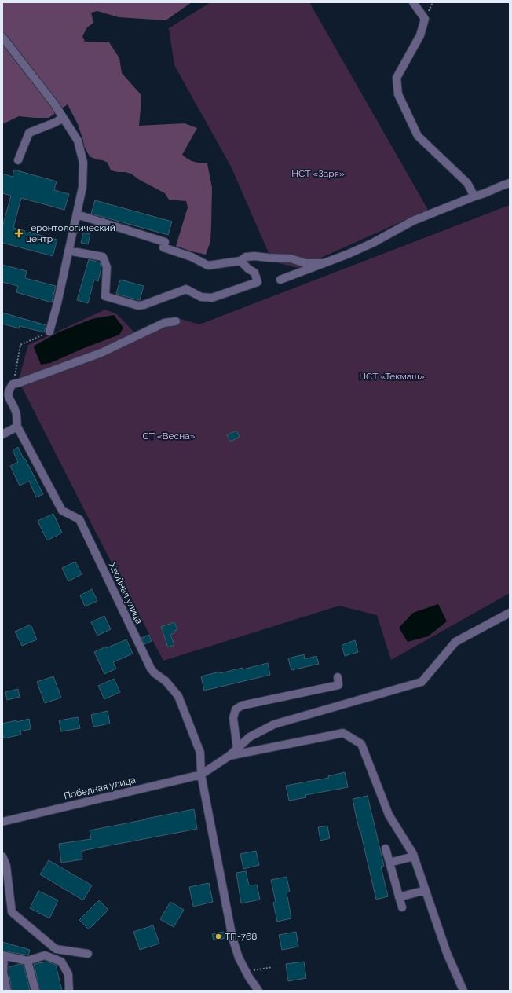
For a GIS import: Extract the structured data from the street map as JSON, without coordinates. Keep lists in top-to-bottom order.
{
  "streets": {
    "street": ["Хвойная улица", "Победная улица"]
  },
  "crossings": [
    ["Хвойная улица", "Победная улица"]
  ],
  "parks": ["НСТ «Заря»", "НСТ «Текмаш»", "СТ «Весна»"],
  "places": {
    "health": ["Геронтологический центр"],
    "other": ["ТП-768"]
  }
}
